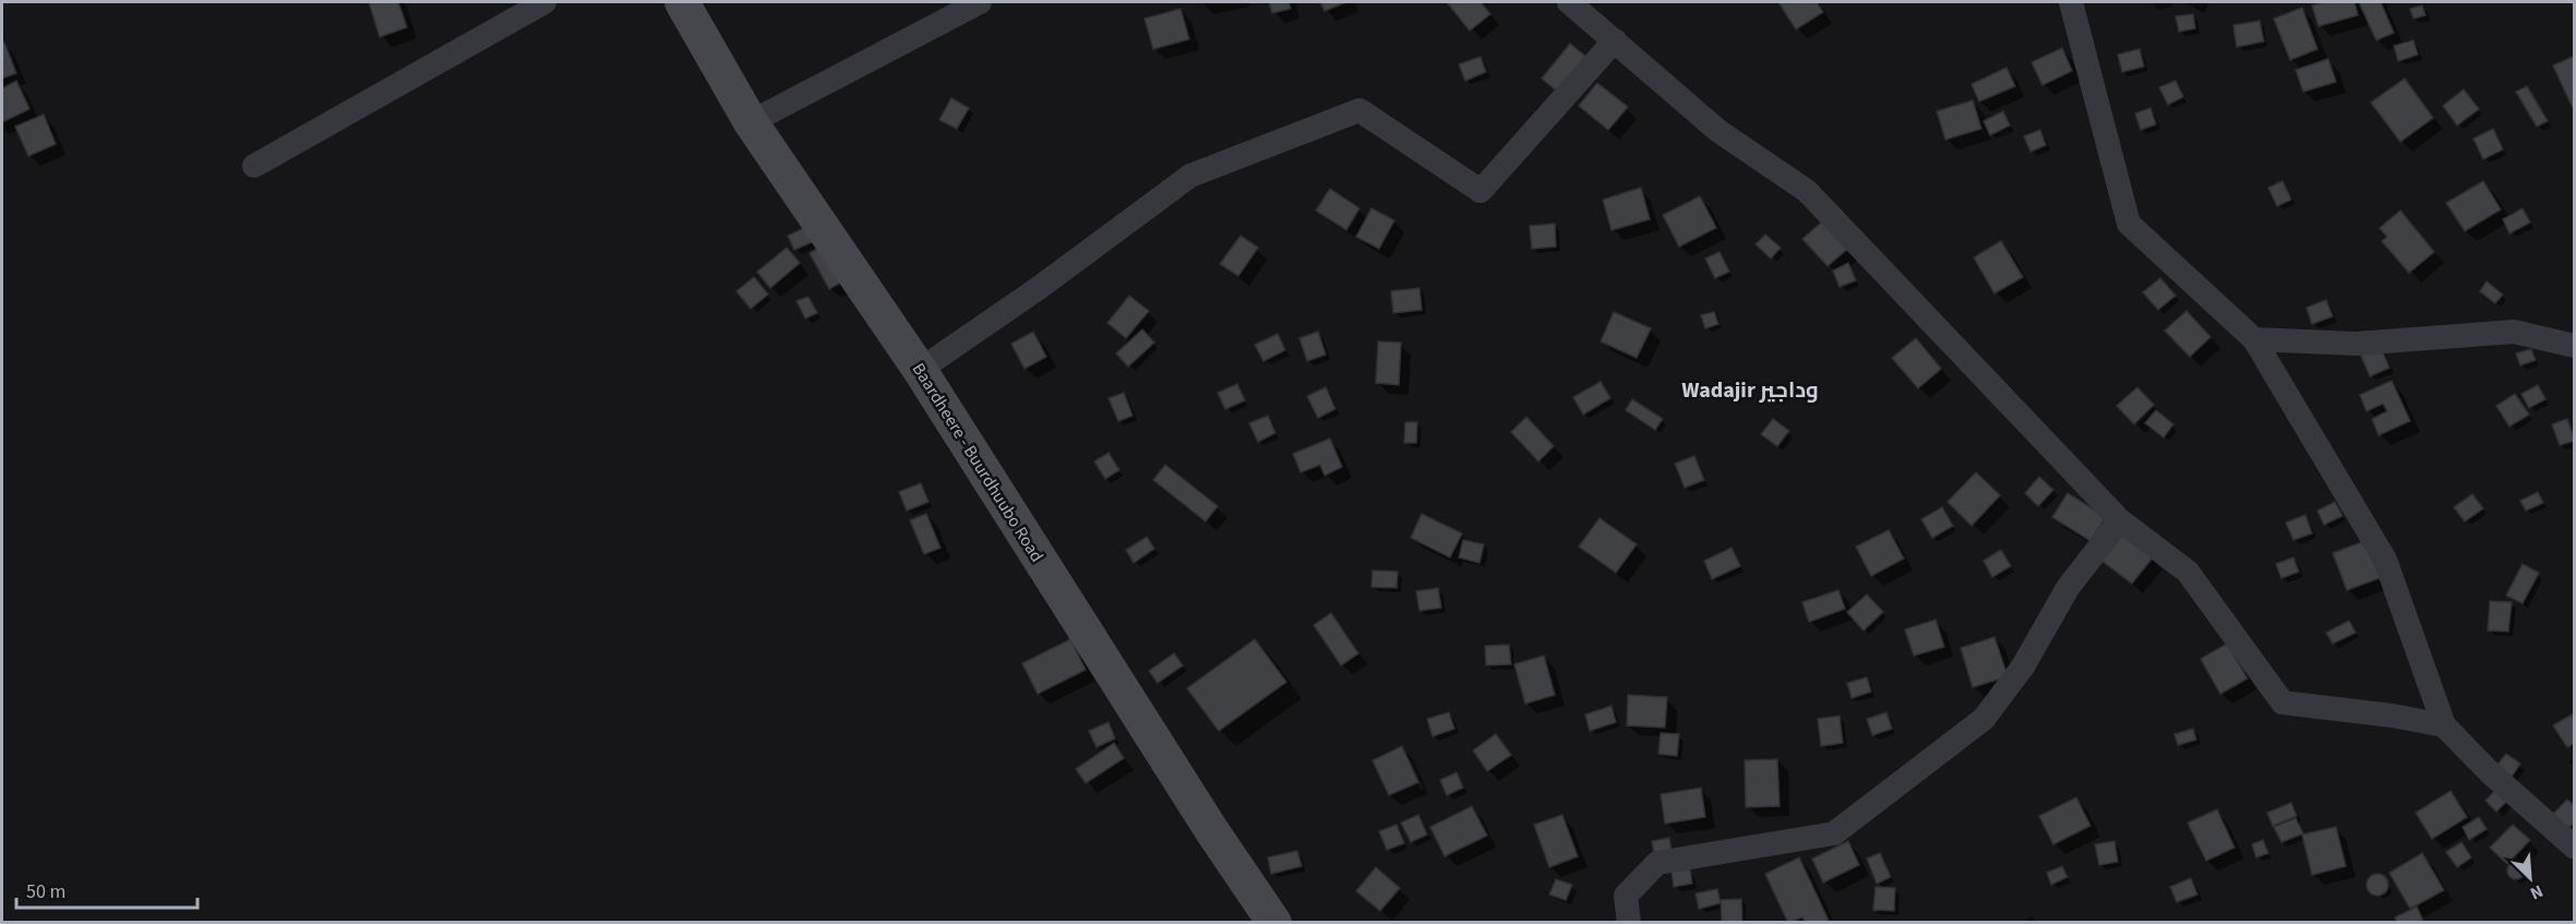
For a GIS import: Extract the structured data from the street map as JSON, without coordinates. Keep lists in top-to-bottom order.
{
  "streets": {
    "main road": ["Baardheere - Buurdhuubo Road"]
  },
  "districts": ["Wadajir وداجير"],
  "scale_bar": "50 m",
  "north": "bottom right"
}
